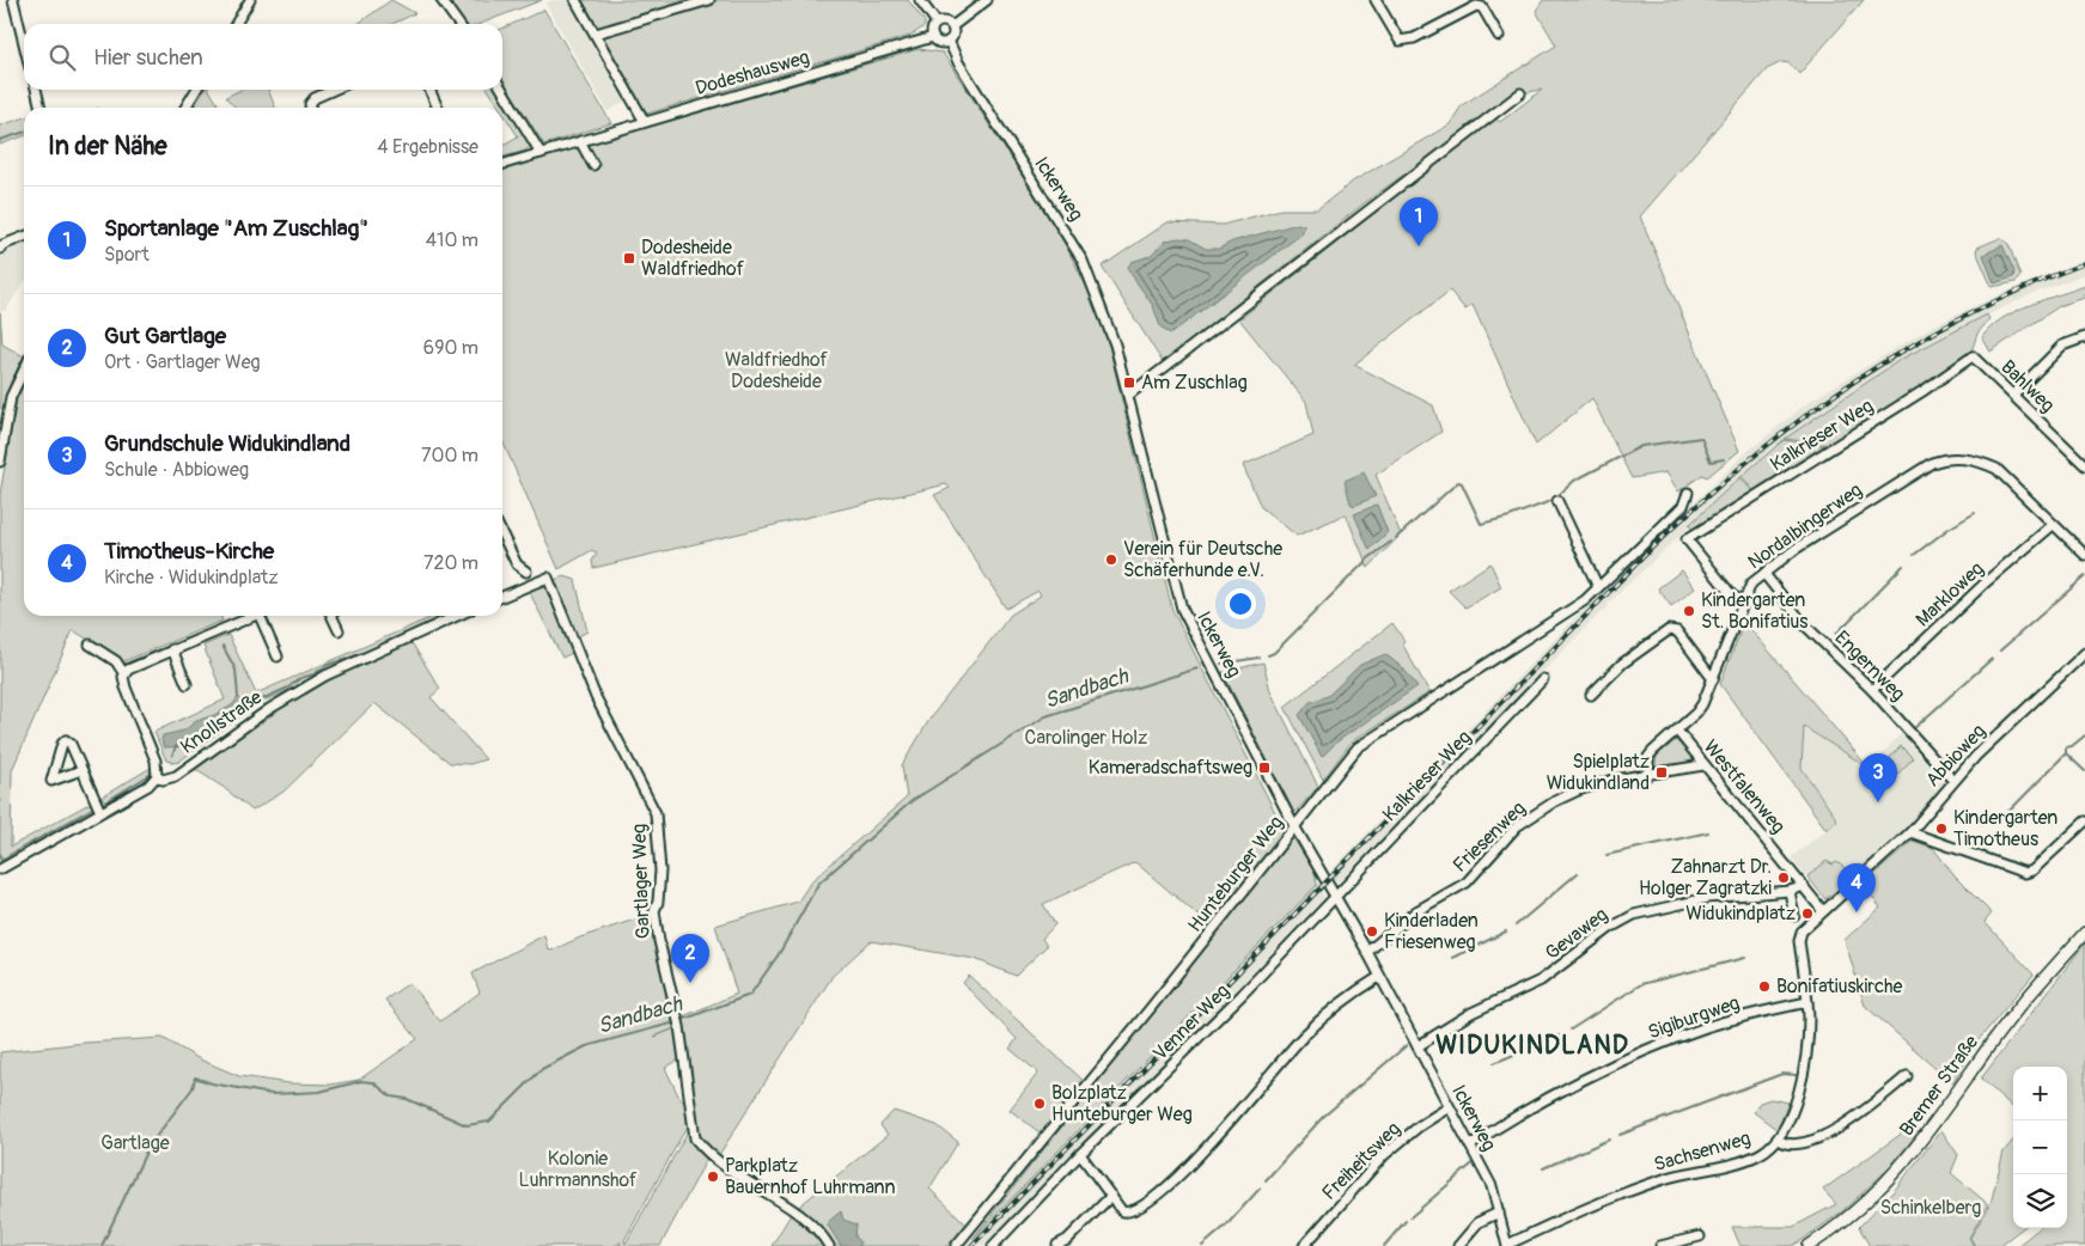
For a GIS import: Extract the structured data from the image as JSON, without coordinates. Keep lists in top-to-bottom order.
{
  "streets": {
    "main road": ["Bremer Straße"],
    "street": [
      "Dodeshausweg",
      "Ickerweg",
      "Bahlweg",
      "Kalkrieser Weg",
      "Nordalbingerweg",
      "Markloweg",
      "Engernweg",
      "Knollstraße",
      "Abbioweg",
      "Westfalenweg",
      "Friesenweg",
      "Hunteburger Weg",
      "Gartlager Weg",
      "Gevaweg",
      "Sigiburgweg",
      "Venner Weg",
      "Sachsenweg",
      "Freiheitsweg"
    ]
  },
  "crossings": [
    ["Dodeshausweg", "Ickerweg"],
    ["Ickerweg", "Kalkrieser Weg"],
    ["Ickerweg", "Friesenweg"],
    ["Ickerweg", "Hunteburger Weg"],
    ["Ickerweg", "Gevaweg"],
    ["Ickerweg", "Sigiburgweg"],
    ["Ickerweg", "Venner Weg"],
    ["Ickerweg", "Sachsenweg"],
    ["Ickerweg", "Freiheitsweg"],
    ["Bahlweg", "Kalkrieser Weg"],
    ["Kalkrieser Weg", "Nordalbingerweg"],
    ["Kalkrieser Weg", "Venner Weg"],
    ["Nordalbingerweg", "Markloweg"],
    ["Nordalbingerweg", "Engernweg"],
    ["Markloweg", "Engernweg"],
    ["Engernweg", "Abbioweg"],
    ["Abbioweg", "Sachsenweg"],
    ["Westfalenweg", "Friesenweg"],
    ["Westfalenweg", "Gevaweg"],
    ["Sigiburgweg", "Sachsenweg"]
  ],
  "districts": ["WIDUKINDLAND"],
  "water": ["Sandbach"],
  "parks": [
    "Waldfriedhof Dodesheide",
    "Carolinger Holz",
    "Gartlage",
    "Kolonie Luhrmannshof",
    "Schinkelberg"
  ],
  "places": {
    "transit": [
      "Dodesheide Waldfriedhof",
      "Am Zuschlag",
      "Kameradschaftsweg",
      "Spielplatz Widukindland"
    ],
    "other": [
      "Verein für Deutsche Schäferhunde e.V.",
      "Kindergarten St. Bonifatius",
      "Kindergarten Timotheus",
      "Zahnarzt Dr. Holger Zagratzki",
      "Widukindplatz",
      "Kinderladen Friesenweg",
      "Bonifatiuskirche",
      "Bolzplatz Hunteburger Weg",
      "Parkplatz Bauernhof Luhrmann"
    ]
  },
  "page": {
    "search": "Hier suchen",
    "heading": ["In der Nähe", "4 Ergebnisse"],
    "list": [
      {
        "mark": "1",
        "name": "Sportanlage \"Am Zuschlag\"",
        "note": "Sport",
        "value": "410 m"
      },
      {
        "mark": "2",
        "name": "Gut Gartlage",
        "note": "Ort · Gartlager Weg",
        "value": "690 m"
      },
      {
        "mark": "3",
        "name": "Grundschule Widukindland",
        "note": "Schule · Abbioweg",
        "value": "700 m"
      },
      {
        "mark": "4",
        "name": "Timotheus-Kirche",
        "note": "Kirche · Widukindplatz",
        "value": "720 m"
      }
    ],
    "pins": [
      "1",
      "3",
      "4",
      "2"
    ],
    "map_buttons": ["+", "−"]
  }
}
